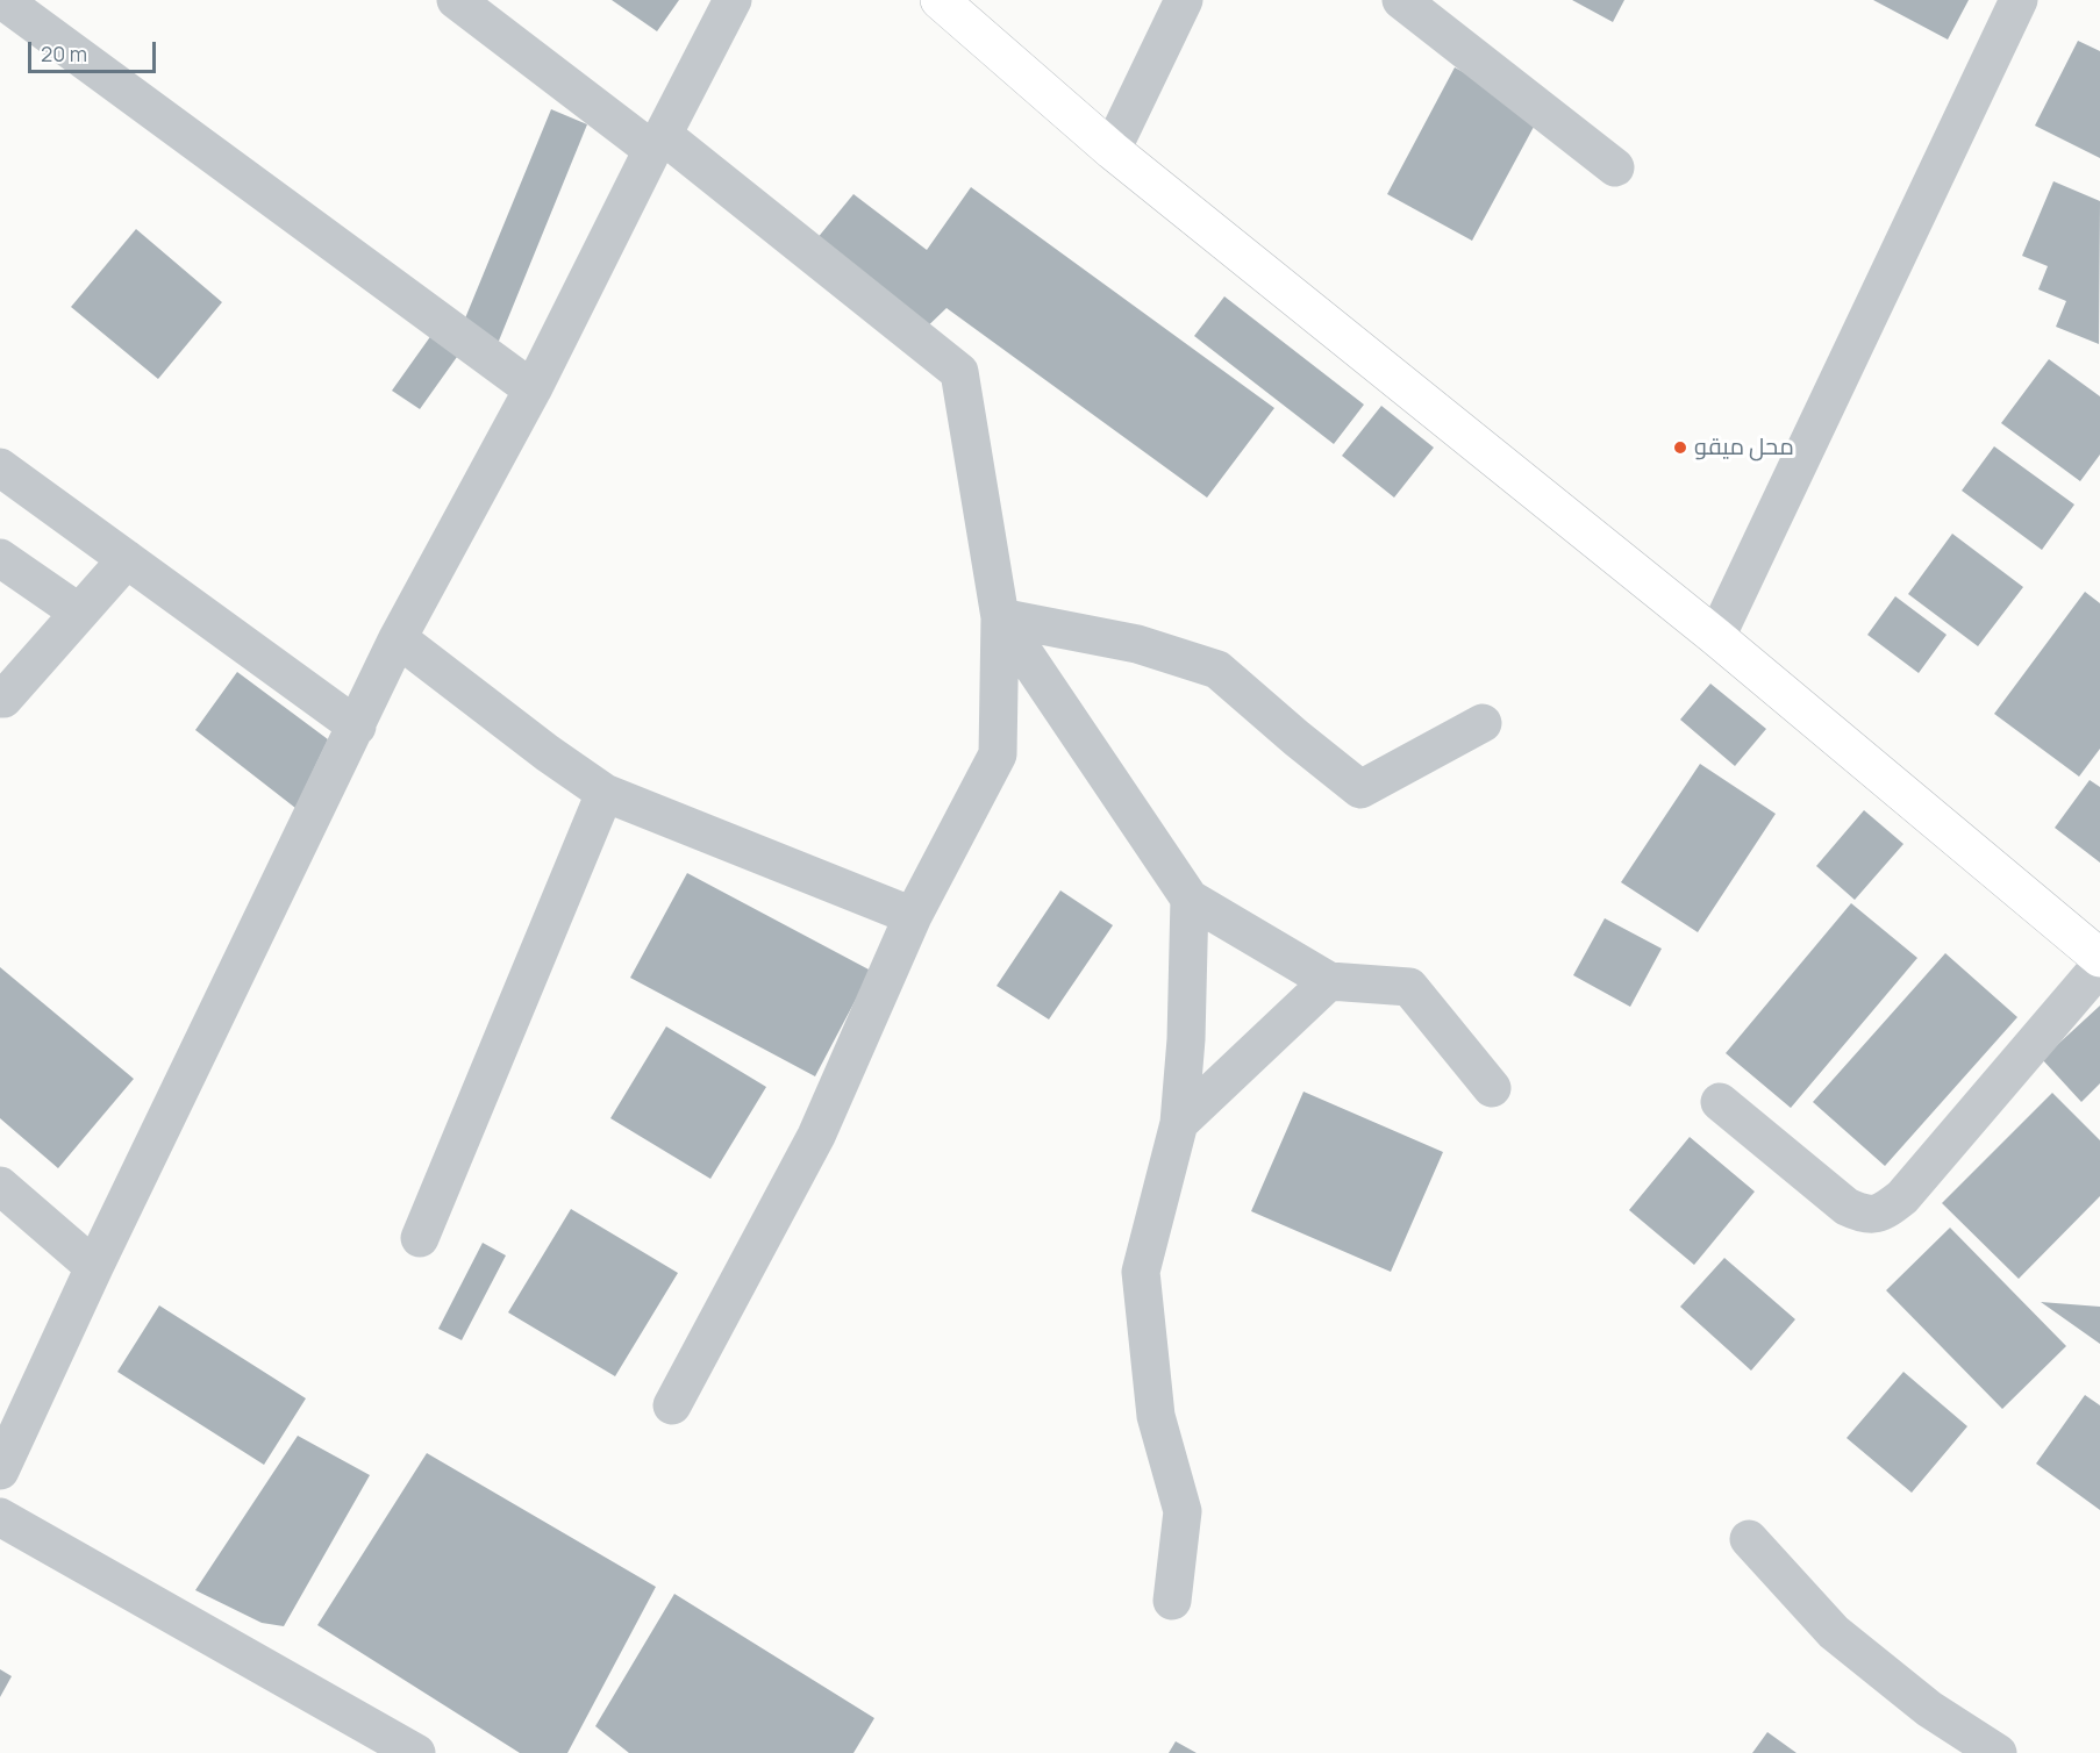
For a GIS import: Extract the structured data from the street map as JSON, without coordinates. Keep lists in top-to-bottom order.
{
  "places": ["محل ميقو"],
  "scale_bar": "20 m"
}
